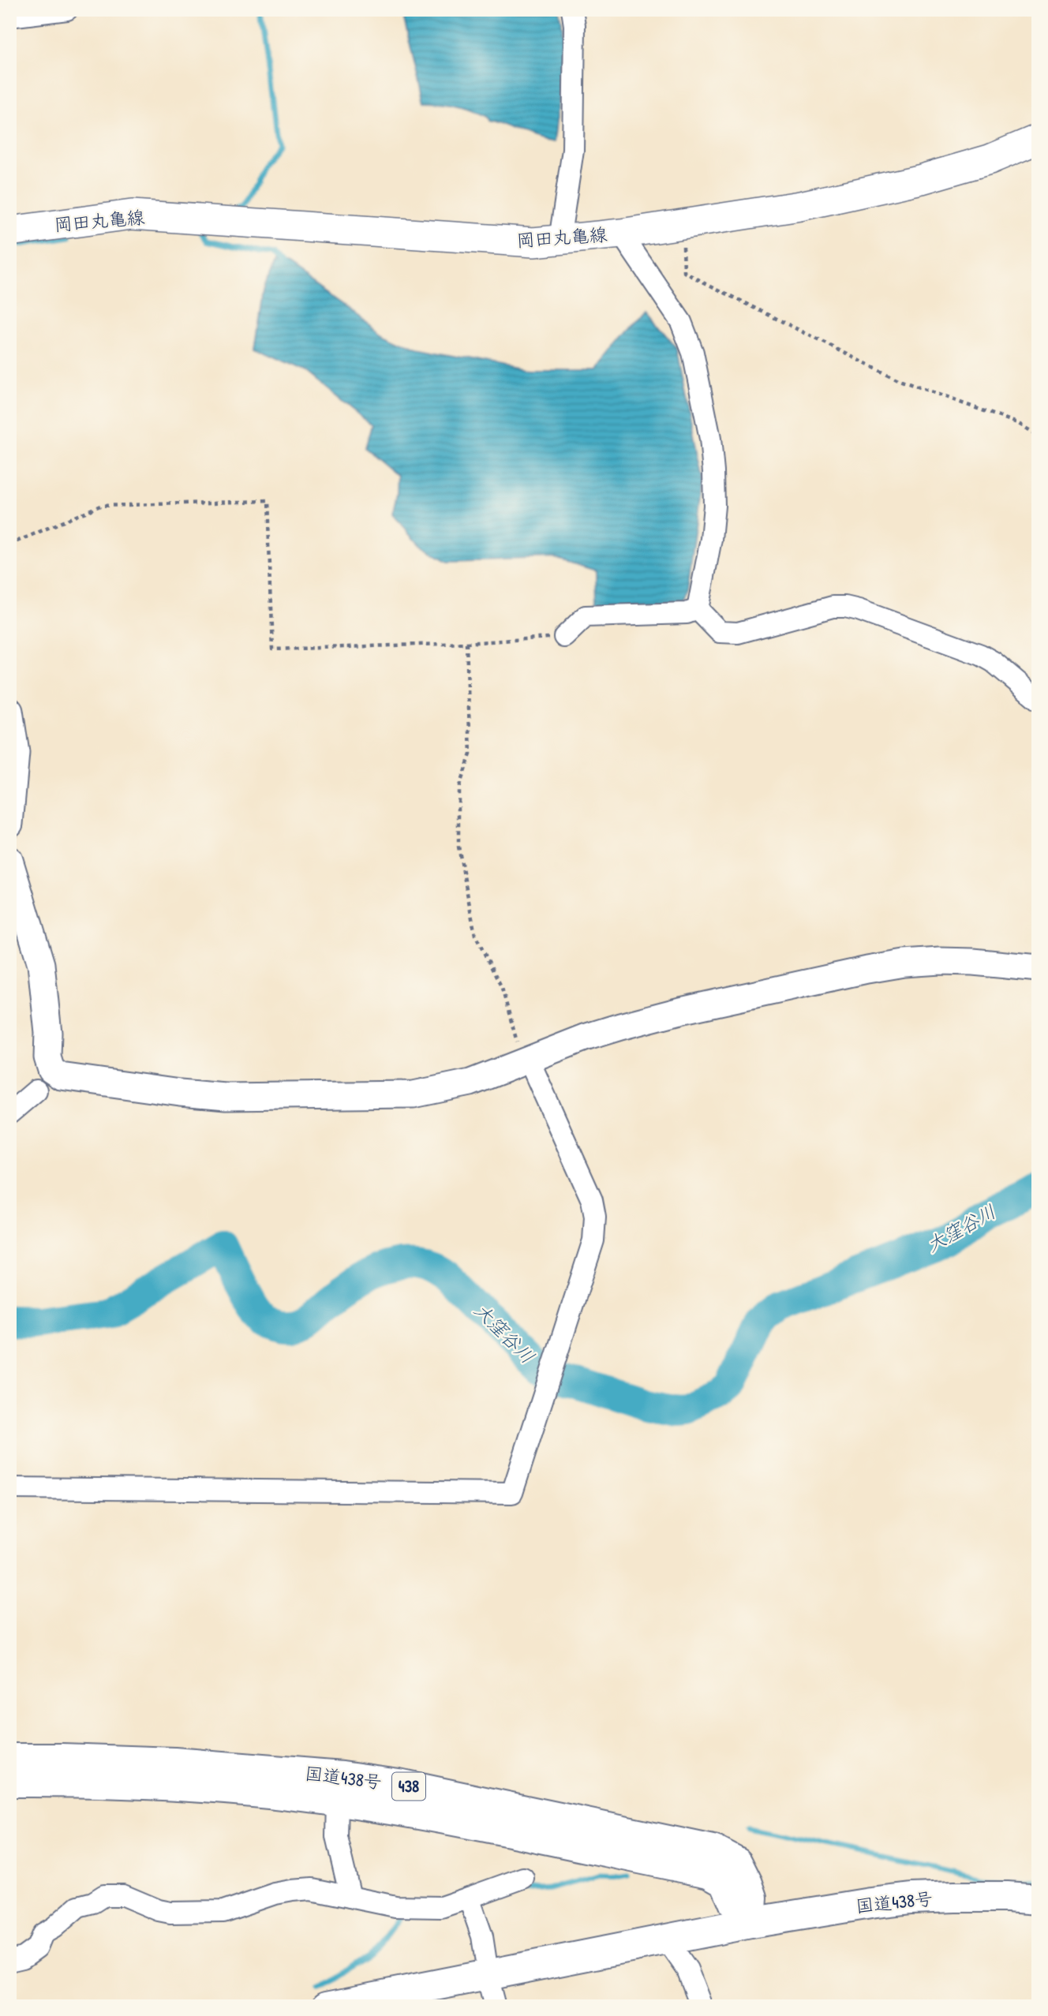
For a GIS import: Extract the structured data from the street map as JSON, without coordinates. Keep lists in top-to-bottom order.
{
  "streets": {
    "highway": ["国道438号", "438"],
    "main road": ["岡田丸亀線"]
  },
  "water": ["大窪谷川"]
}
